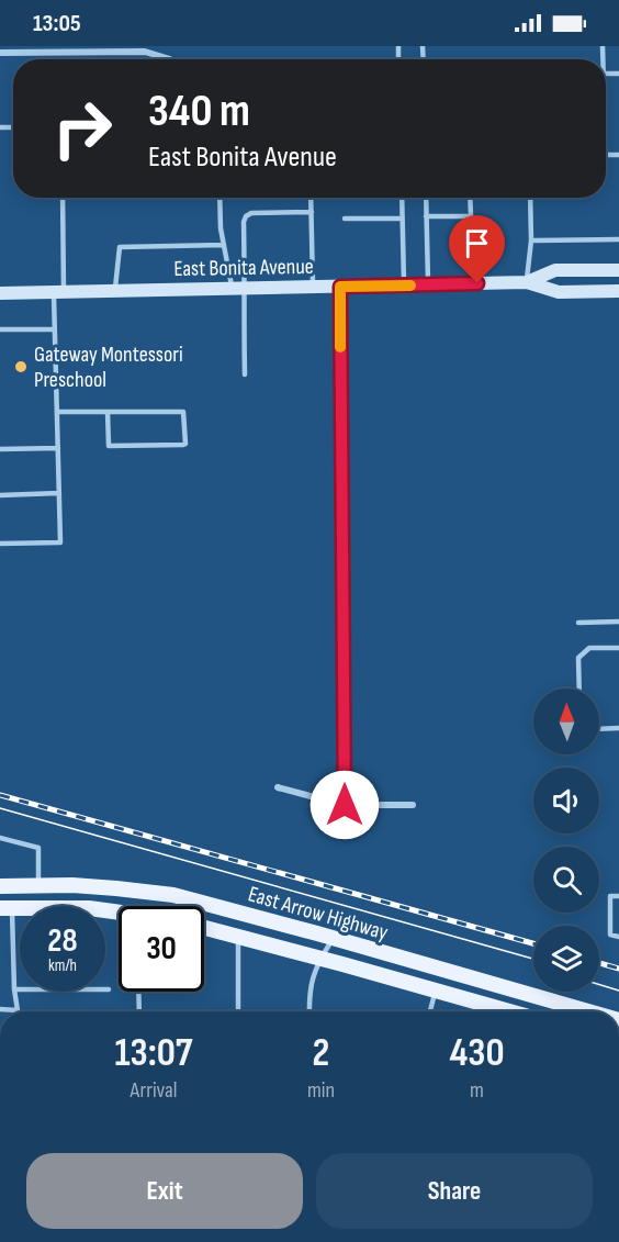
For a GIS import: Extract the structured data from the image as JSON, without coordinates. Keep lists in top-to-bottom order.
{
  "streets": {
    "main road": ["East Bonita Avenue", "East Arrow Highway"]
  },
  "places": ["Gateway Montessori Preschool"],
  "north": "top",
  "page": {
    "status": "13:05",
    "turn": ["340 m", "East Bonita Avenue"],
    "speed": "28 km/h",
    "limit": "30",
    "eta": [
      "13:07",
      "Arrival",
      "2",
      "min",
      "430",
      "m"
    ],
    "buttons": ["Exit", "Share"]
  }
}
